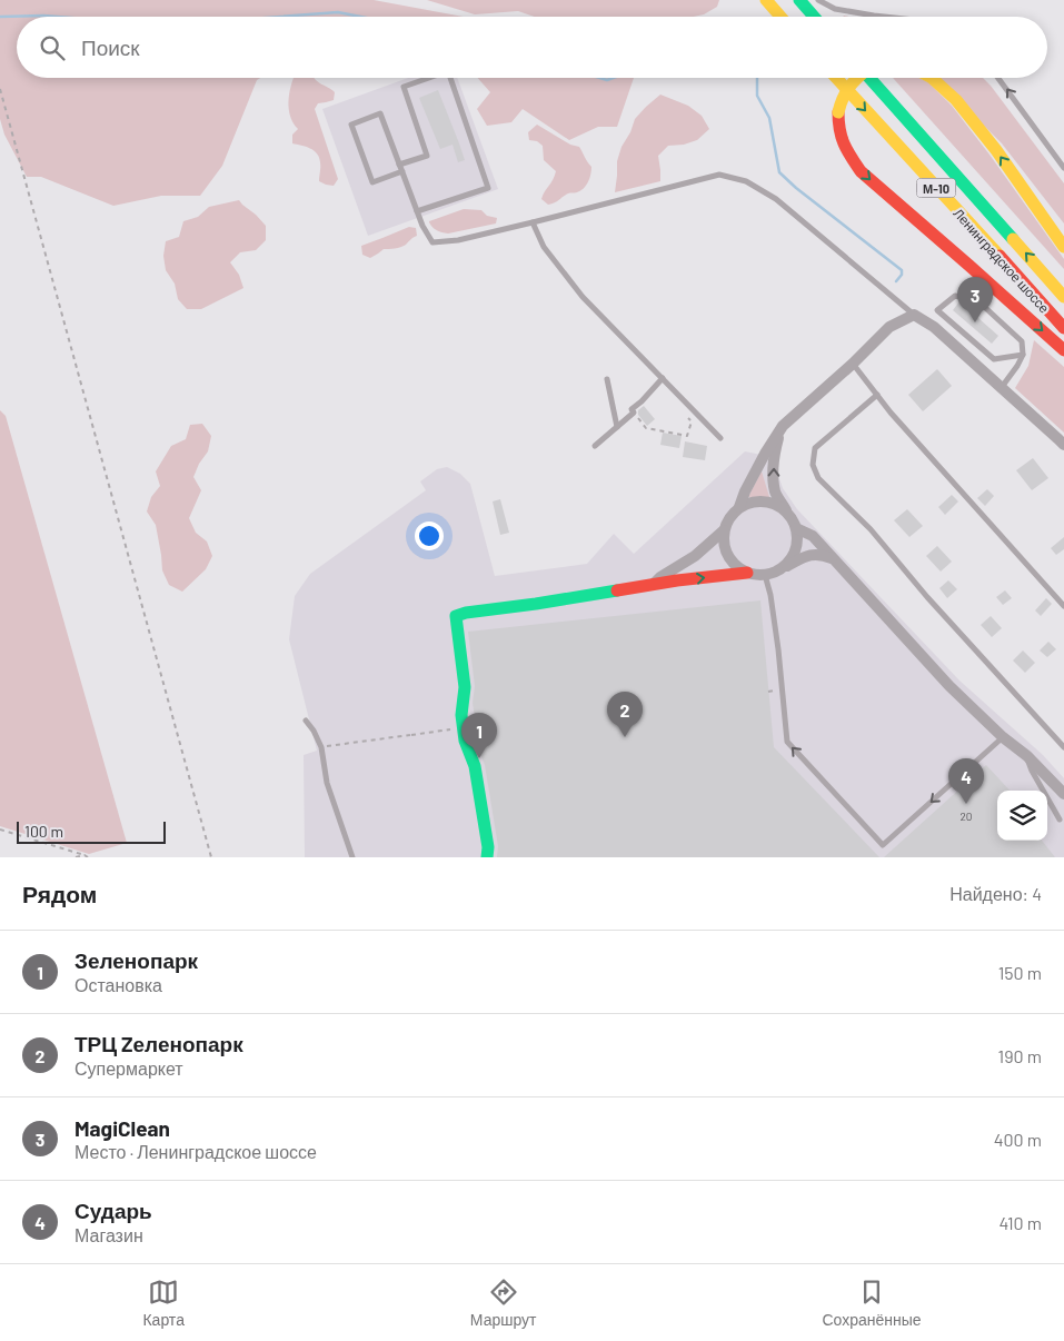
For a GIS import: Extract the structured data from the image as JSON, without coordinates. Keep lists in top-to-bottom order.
{
  "streets": {
    "main road": ["М-10", "Ленинградское шоссе"]
  },
  "house_numbers": ["20"],
  "scale_bar": "100 m",
  "page": {
    "search": "Поиск",
    "pins": [
      "3",
      "2",
      "1",
      "4"
    ],
    "scale": "100 m",
    "heading": ["Рядом", "Найдено: 4"],
    "list": [
      {
        "mark": "1",
        "name": "Зеленопарк",
        "note": "Остановка",
        "value": "150 m"
      },
      {
        "mark": "2",
        "name": "ТРЦ Zеленопарк",
        "note": "Супермаркет",
        "value": "190 m"
      },
      {
        "mark": "3",
        "name": "MagiClean",
        "note": "Место · Ленинградское шоссе",
        "value": "400 m"
      },
      {
        "mark": "4",
        "name": "Сударь",
        "note": "Магазин",
        "value": "410 m"
      }
    ],
    "nav": ["Карта", "Маршрут", "Сохранённые"]
  }
}
